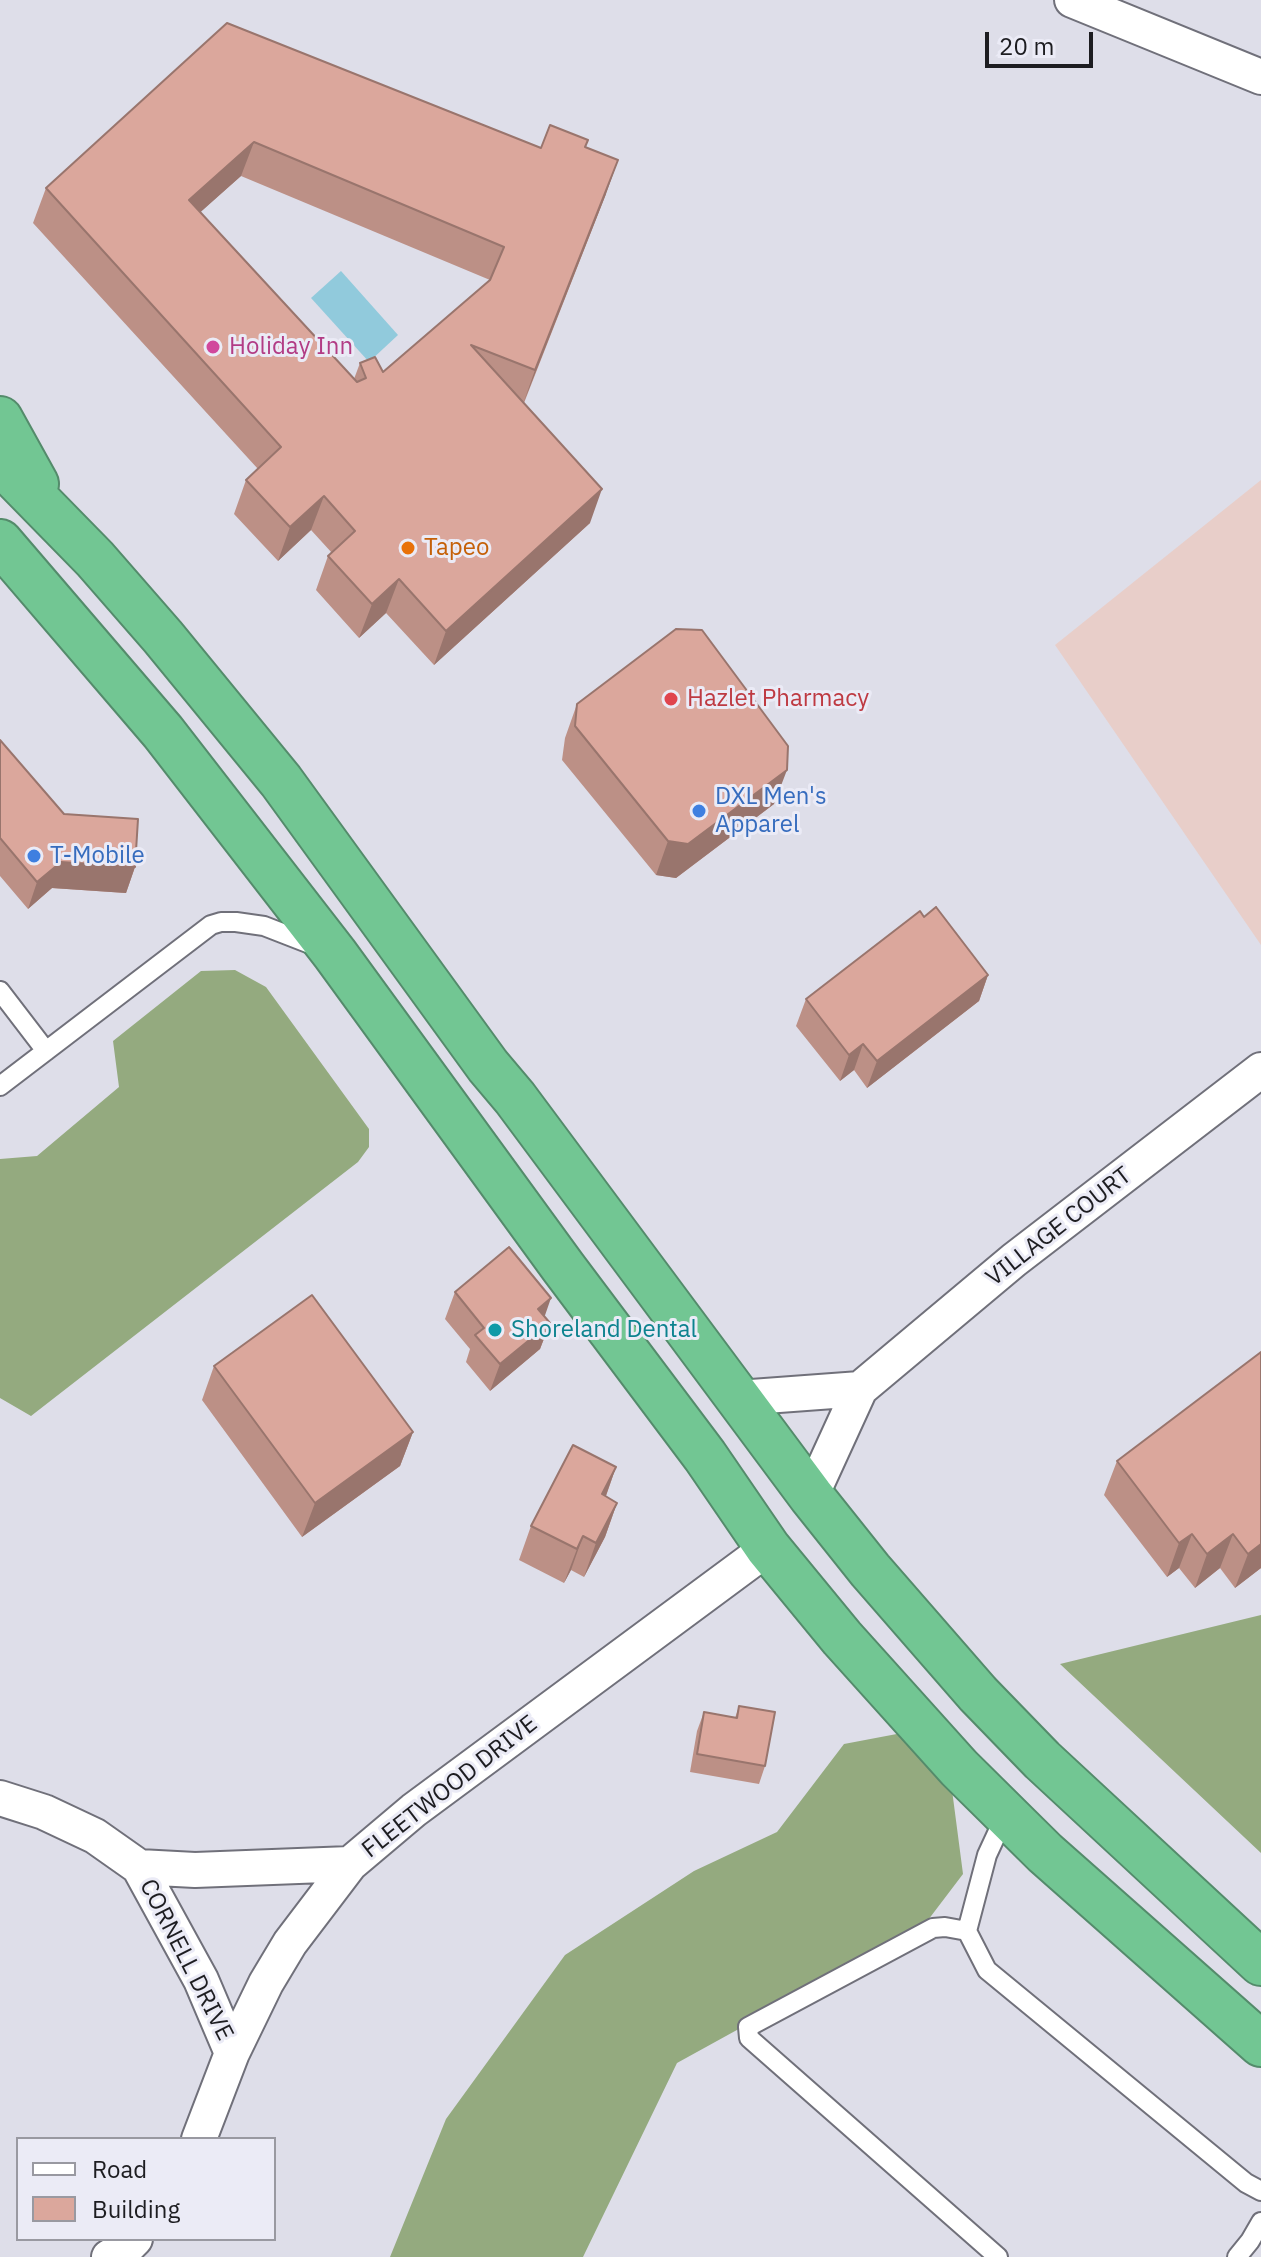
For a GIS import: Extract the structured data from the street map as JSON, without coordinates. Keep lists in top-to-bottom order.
{
  "streets": {
    "street": ["VILLAGE COURT", "FLEETWOOD DRIVE", "CORNELL DRIVE"]
  },
  "crossings": [
    ["FLEETWOOD DRIVE", "CORNELL DRIVE"]
  ],
  "places": [
    "Holiday Inn",
    "Tapeo",
    "Hazlet Pharmacy",
    "DXL Men's Apparel",
    "T-Mobile",
    "Shoreland Dental"
  ],
  "legend": ["Road", "Building"],
  "scale_bar": "20 m"
}
